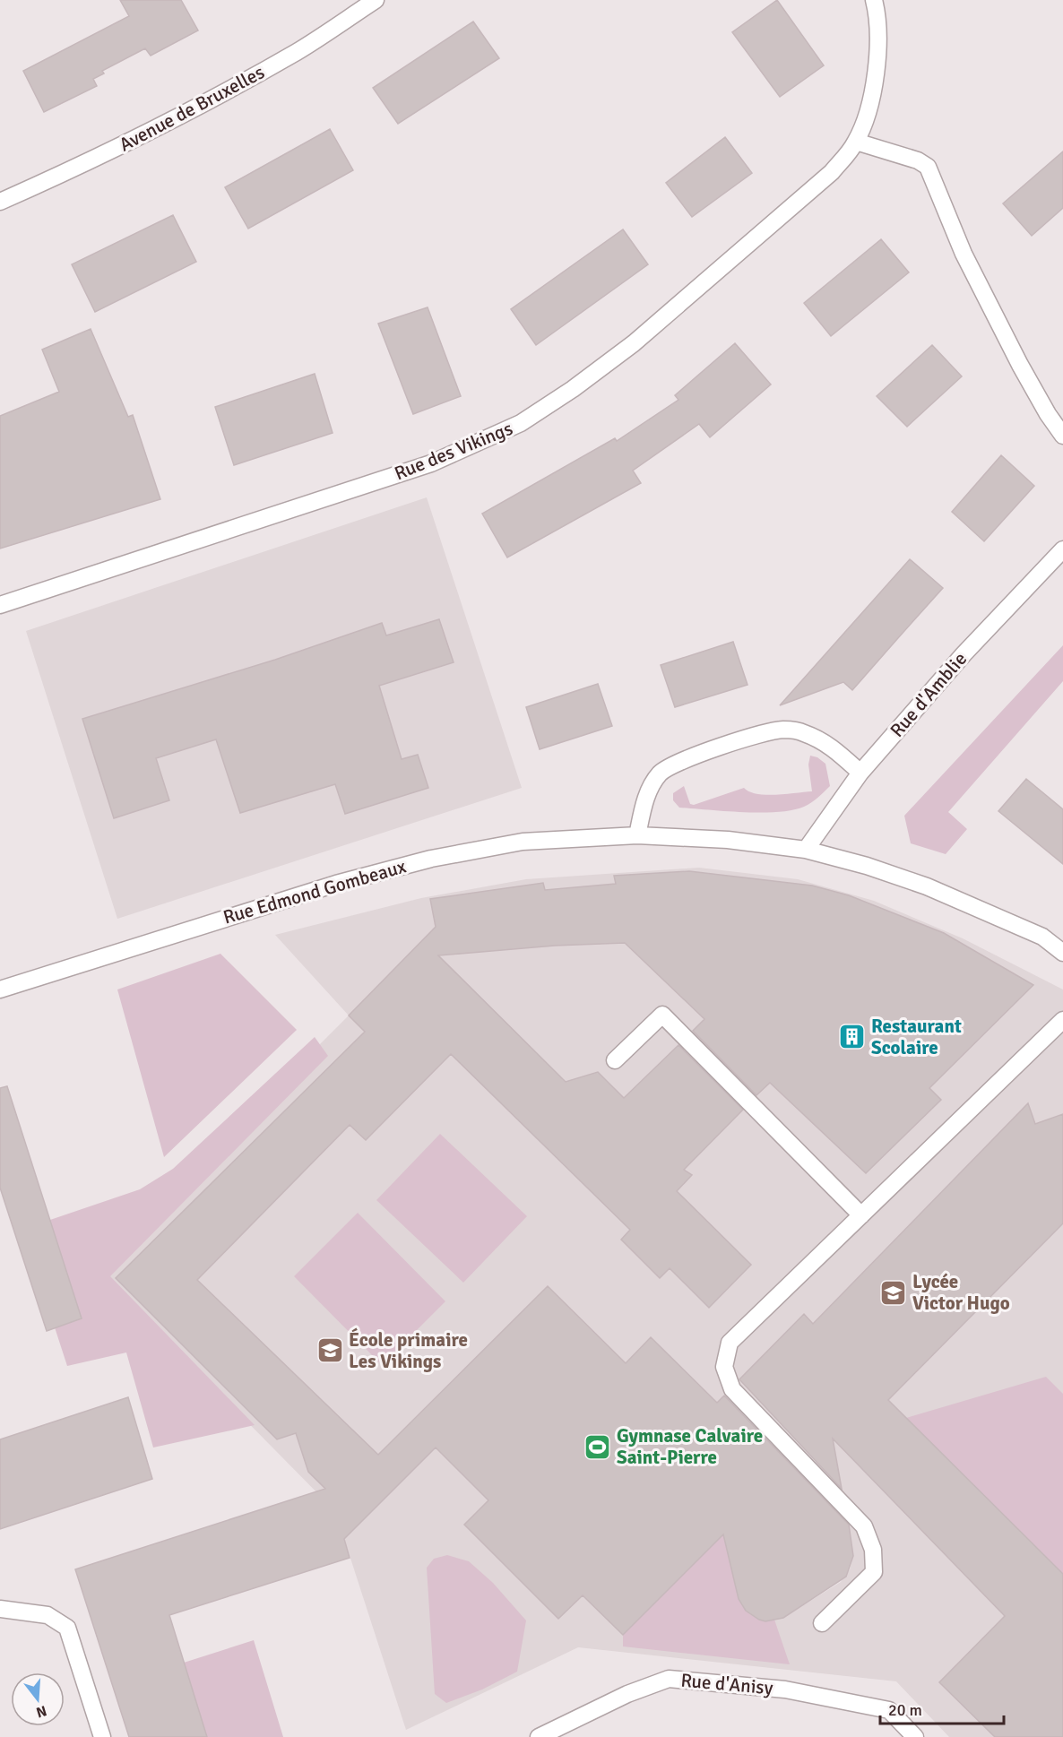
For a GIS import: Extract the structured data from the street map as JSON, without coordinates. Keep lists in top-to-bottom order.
{
  "streets": {
    "street": [
      "Avenue de Bruxelles",
      "Rue des Vikings",
      "Rue d'Amblie",
      "Rue Edmond Gombeaux",
      "Rue d'Anisy"
    ]
  },
  "crossings": [
    ["Rue d'Amblie", "Rue Edmond Gombeaux"]
  ],
  "places": {
    "building": ["Restaurant Scolaire"],
    "school or university": ["Lycée Victor Hugo", "École primaire Les Vikings"],
    "sports": ["Gymnase Calvaire Saint-Pierre"]
  },
  "scale_bar": "20 m",
  "north": "bottom"
}
